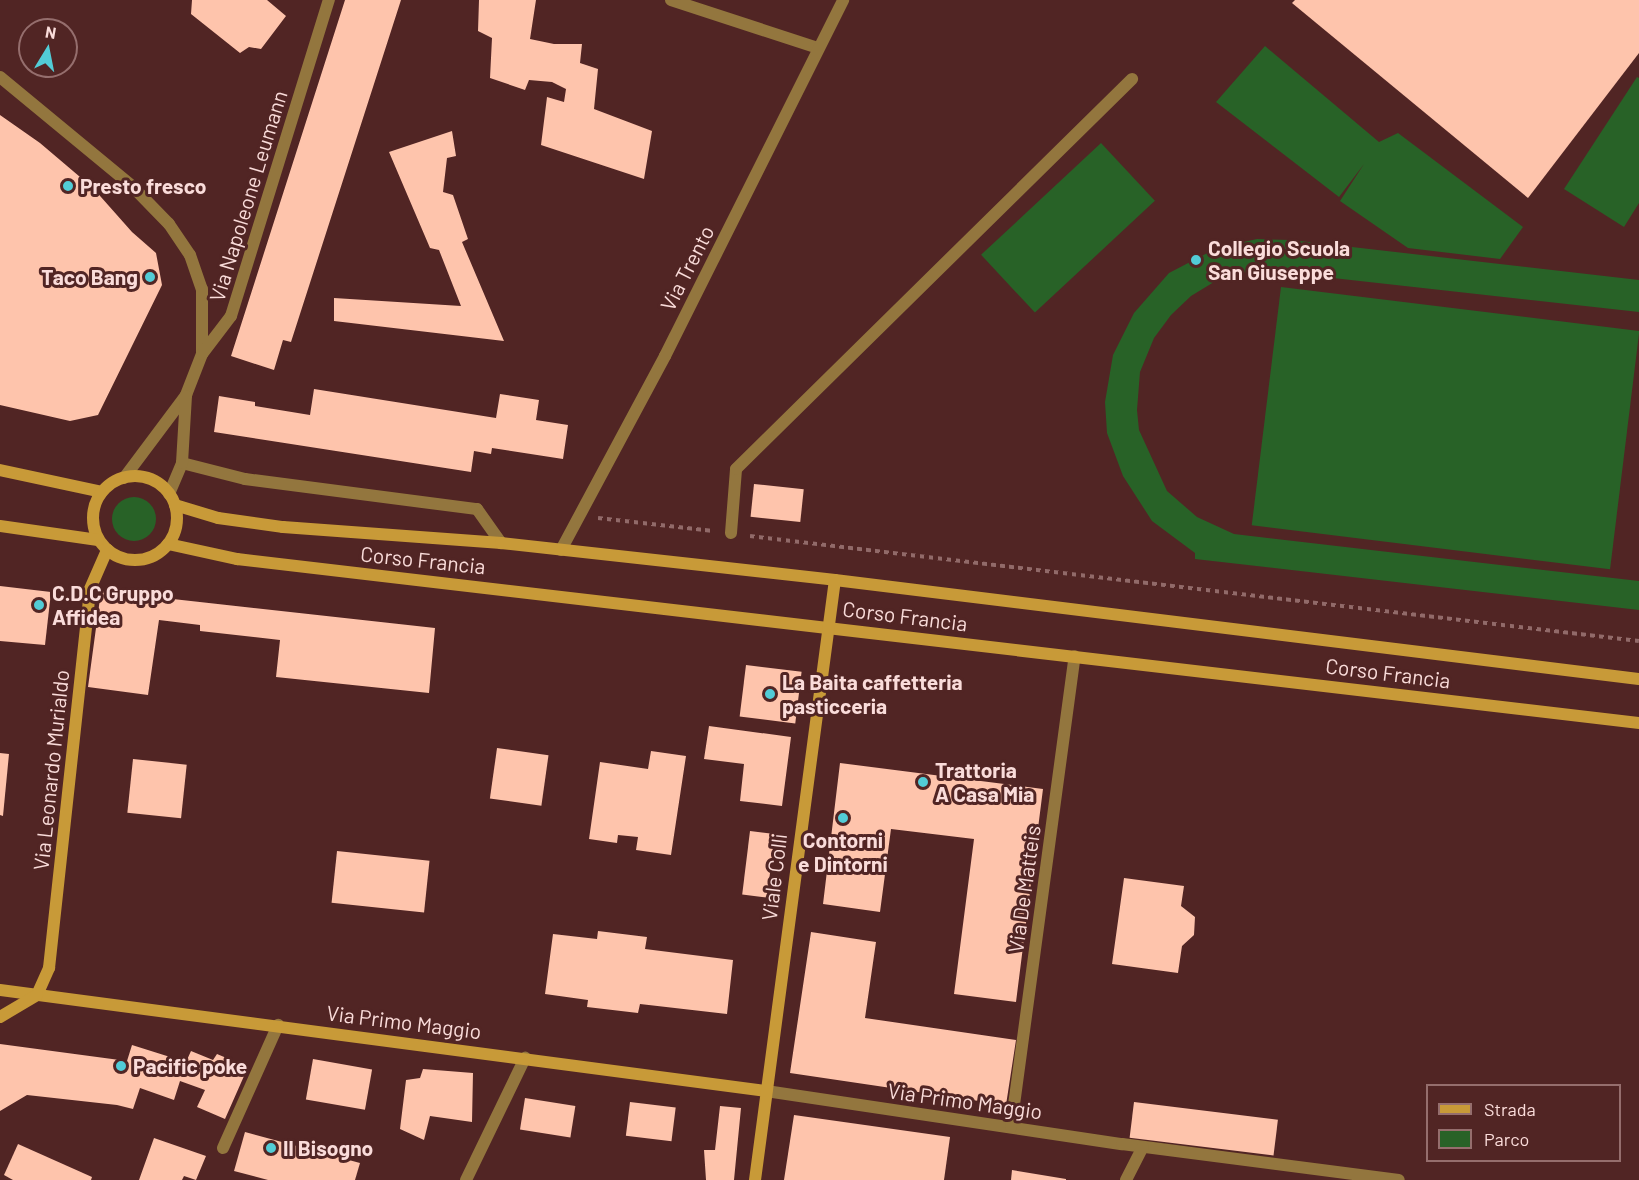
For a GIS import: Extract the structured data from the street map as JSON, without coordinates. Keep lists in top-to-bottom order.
{
  "streets": {
    "main road": [
      "Corso Francia",
      "Via Leonardo Murialdo",
      "Viale Colli",
      "Via Primo Maggio"
    ],
    "street": ["Via Napoleone Leumann", "Via Trento", "Via De Matteis"]
  },
  "crossings": [
    ["Via Napoleone Leumann", "Corso Francia"],
    ["Via Napoleone Leumann", "Via Leonardo Murialdo"],
    ["Via Trento", "Corso Francia"],
    ["Corso Francia", "Via Leonardo Murialdo"],
    ["Corso Francia", "Viale Colli"],
    ["Corso Francia", "Via De Matteis"],
    ["Via Leonardo Murialdo", "Via Primo Maggio"],
    ["Viale Colli", "Via Primo Maggio"],
    ["Via De Matteis", "Via Primo Maggio"]
  ],
  "places": [
    "Presto fresco",
    "Collegio Scuola San Giuseppe",
    "Taco Bang",
    "C.D.C Gruppo Affidea",
    "La Baita caffetteria pasticceria",
    "Trattoria A Casa Mia",
    "Contorni e Dintorni",
    "Pacific poke",
    "Il Bisogno"
  ],
  "legend": ["Strada", "Parco"],
  "north": "top"
}
